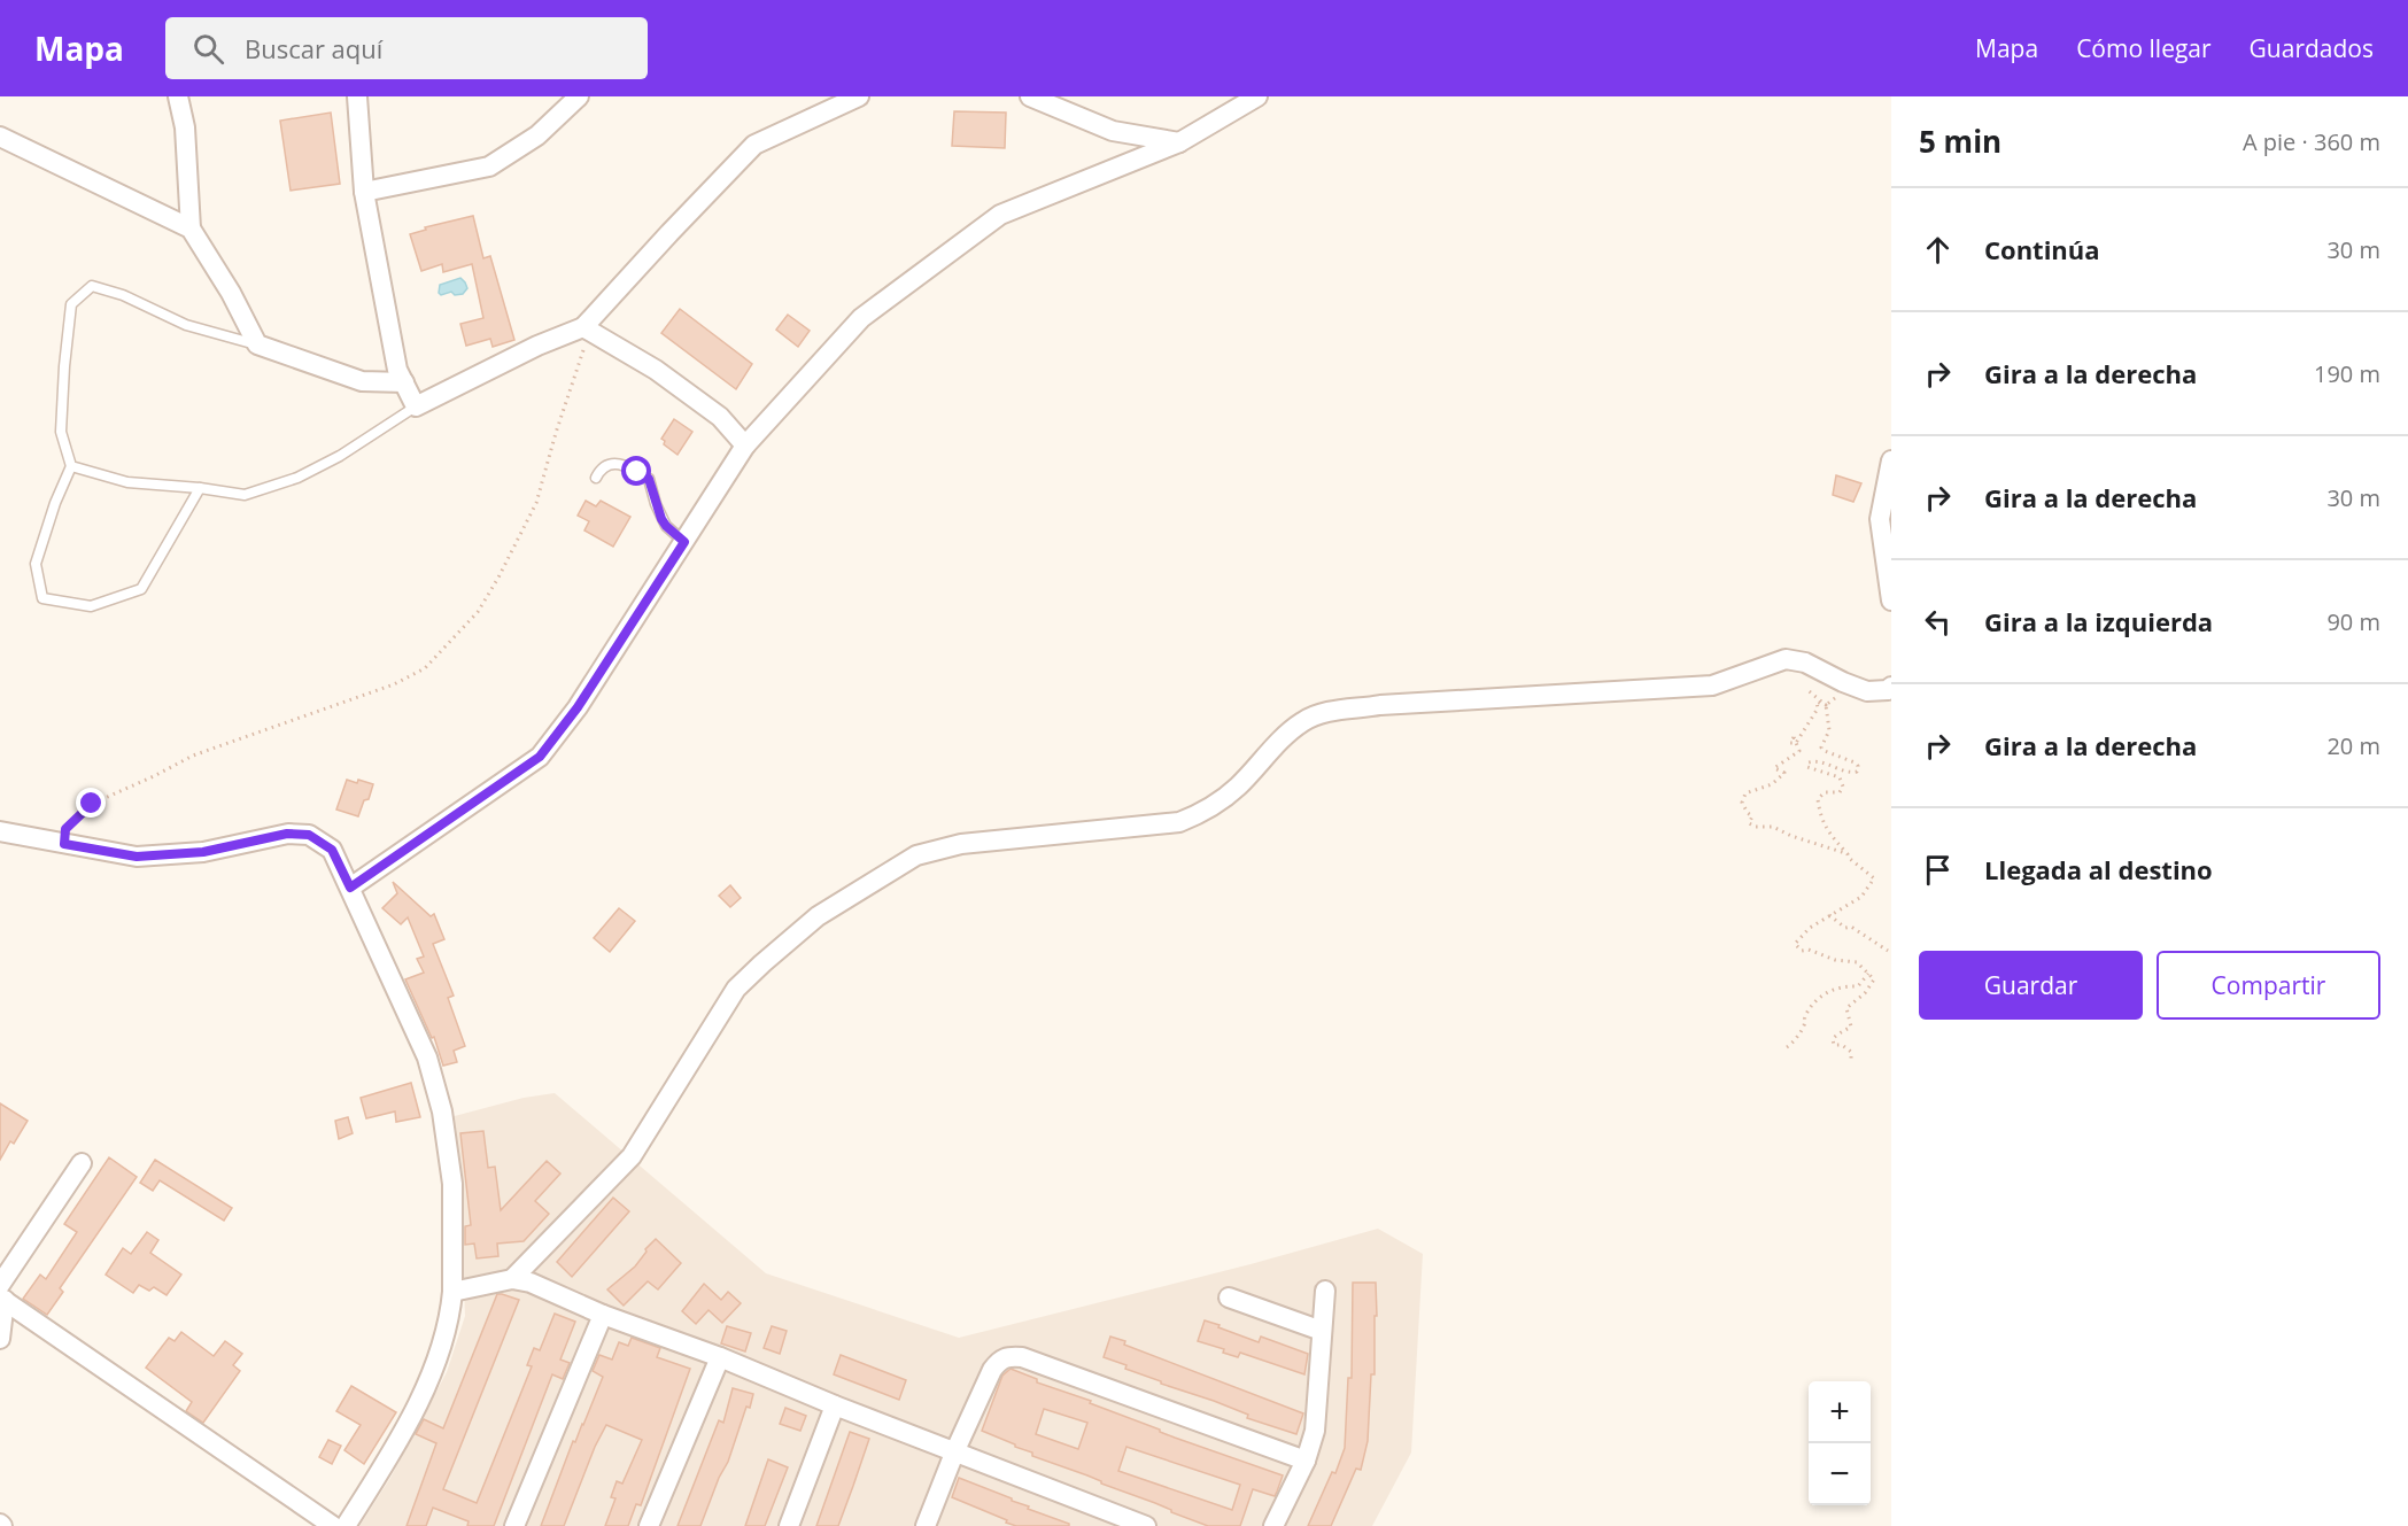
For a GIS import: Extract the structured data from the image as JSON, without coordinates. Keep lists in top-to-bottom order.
{
  "page": {
    "header": "Mapa",
    "search": "Buscar aquí",
    "nav": ["Mapa", "Cómo llegar", "Guardados"],
    "heading": ["5 min", "A pie · 360 m"],
    "list": [
      ["Continúa", "30 m"],
      ["Gira a la derecha", "190 m"],
      ["Gira a la derecha", "30 m"],
      ["Gira a la izquierda", "90 m"],
      ["Gira a la derecha", "20 m"],
      "Llegada al destino"
    ],
    "buttons": ["Guardar", "Compartir"],
    "map_buttons": ["+", "−"]
  }
}
